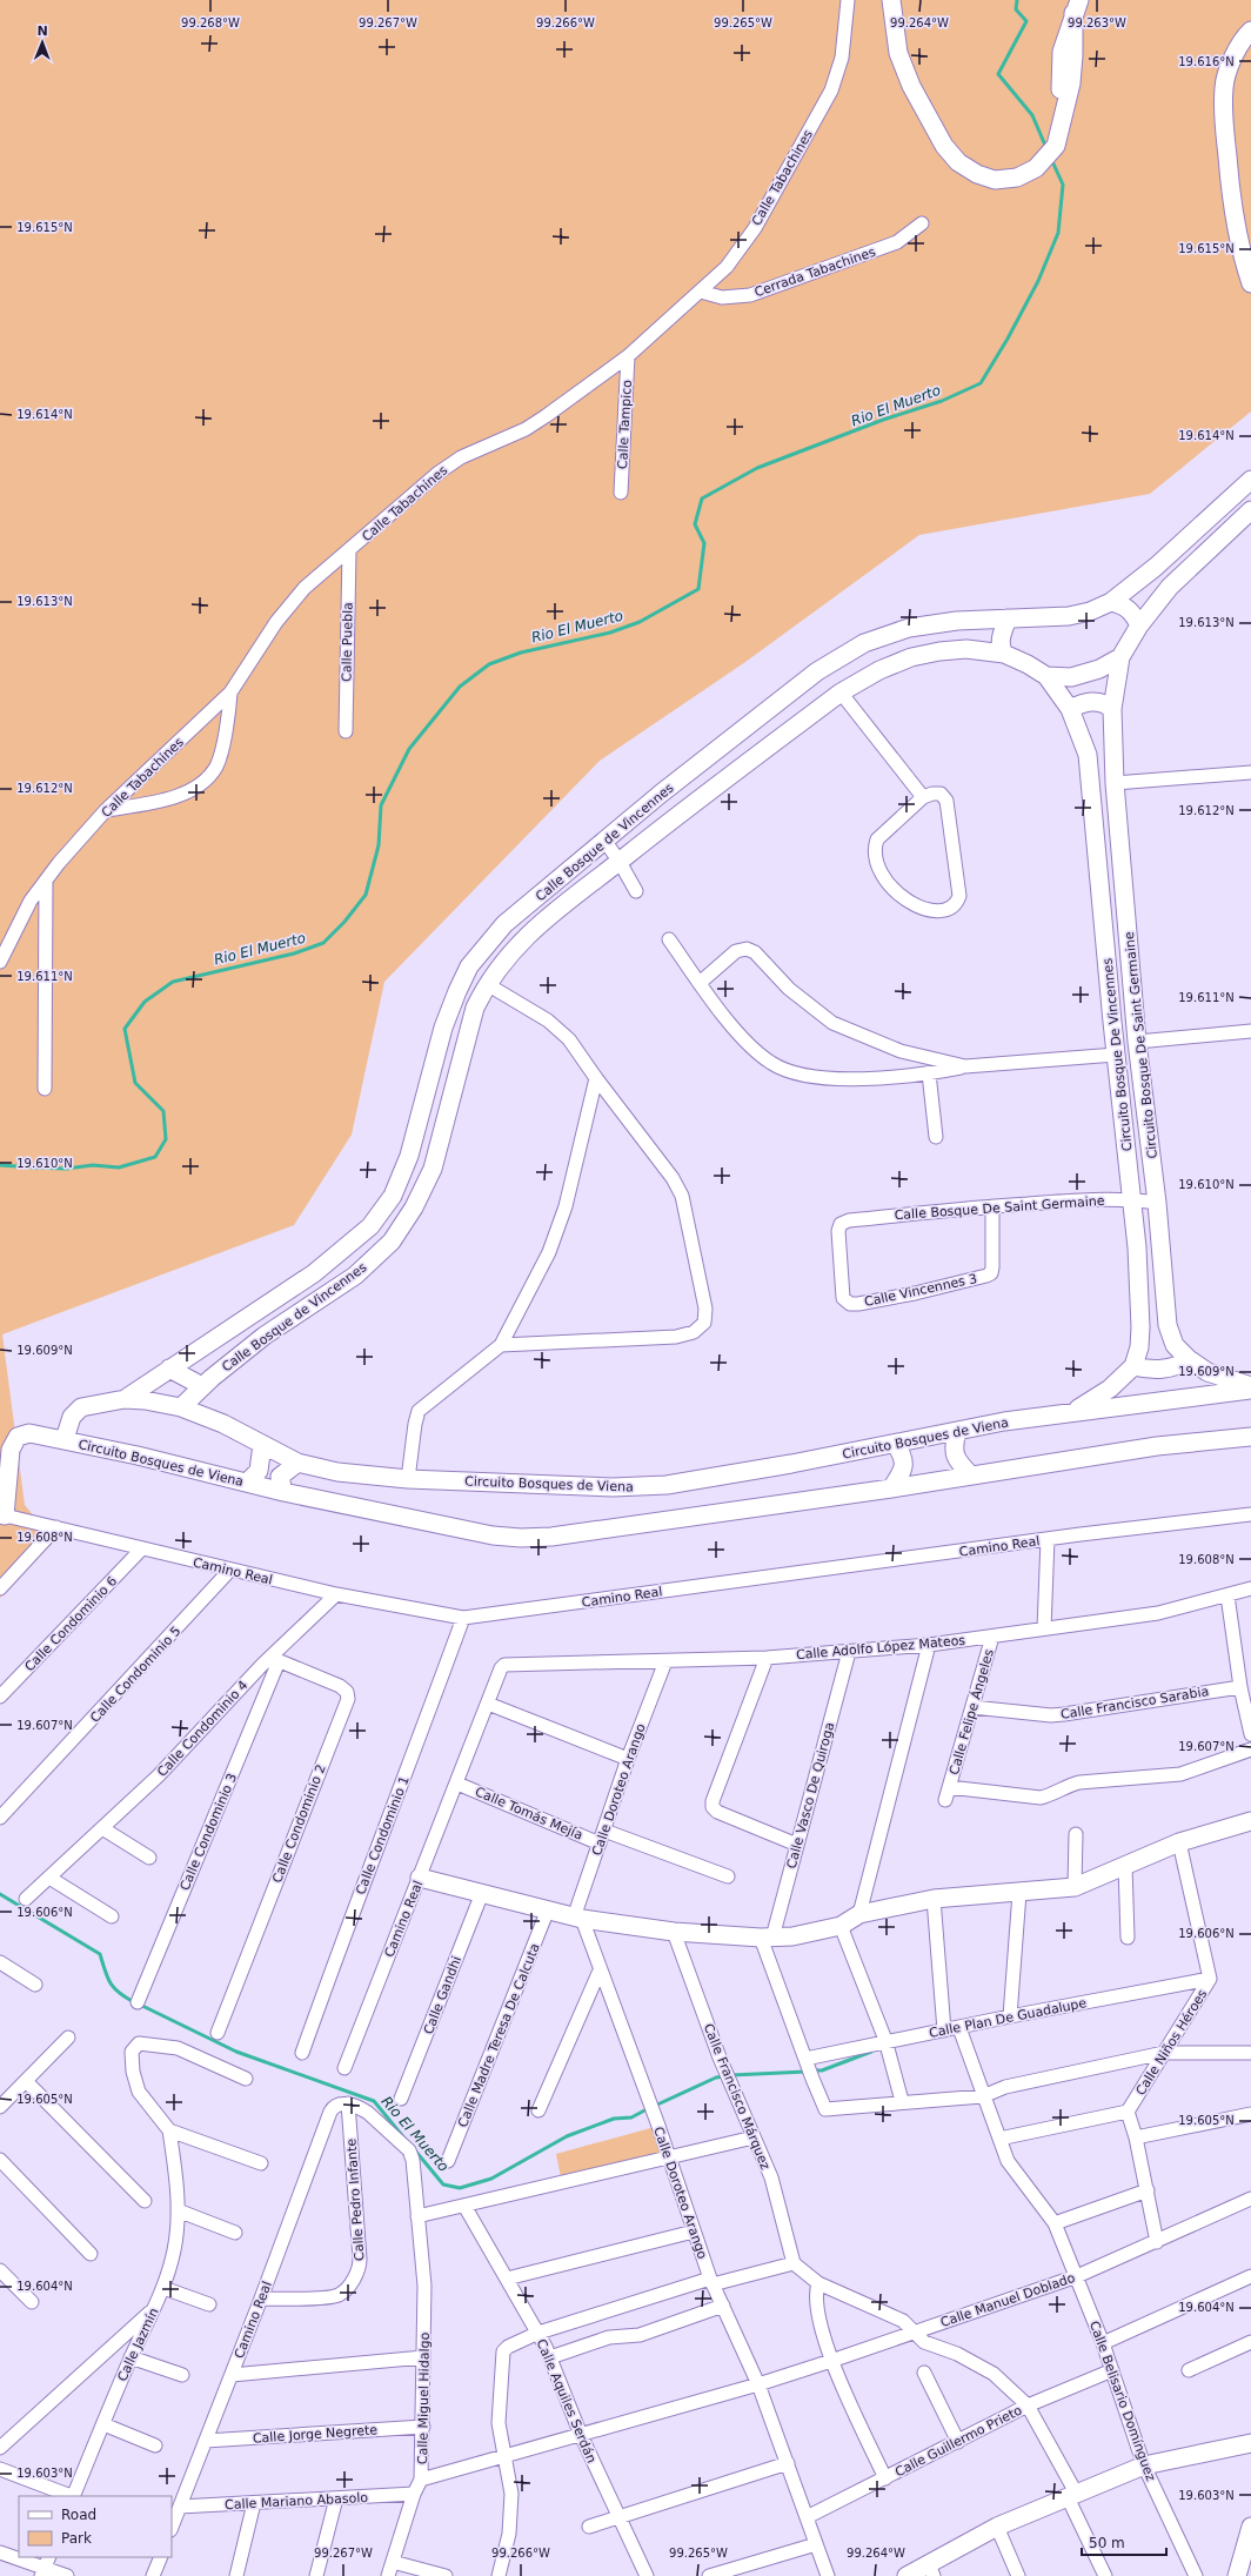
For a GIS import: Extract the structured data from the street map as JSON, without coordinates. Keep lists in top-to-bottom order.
{
  "streets": {
    "main road": [
      "Calle Bosque de Vincennes",
      "Circuito Bosque De Saint Germaine",
      "Circuito Bosque De Vincennes",
      "Circuito Bosques de Viena"
    ],
    "street": [
      "Calle Tabachines",
      "Cerrada Tabachines",
      "Calle Tampico",
      "Calle Puebla",
      "Calle Bosque De Saint Germaine",
      "Calle Vincennes 3",
      "Camino Real",
      "Calle Condominio 6",
      "Calle Adolfo López Mateos",
      "Calle Condominio 5",
      "Calle Francisco Sarabia",
      "Calle Felipe Ángeles",
      "Calle Condominio 4",
      "Calle Doroteo Arango",
      "Calle Vasco De Quiroga",
      "Calle Tomás Mejía",
      "Calle Condominio 2",
      "Calle Condominio 3",
      "Calle Condominio 1",
      "Calle Gandhi",
      "Calle Plan De Guadalupe",
      "Calle Madre Teresa De Calcuta",
      "Calle Niños Héroes",
      "Calle Francisco Márquez",
      "Calle Pedro Infante",
      "Calle Manuel Doblado",
      "Calle Jazmín",
      "Calle Miguel Hidalgo",
      "Calle Aquiles Serdán",
      "Calle Belisario Domínguez",
      "Calle Jorge Negrete",
      "Calle Guillermo Prieto",
      "Calle Mariano Abasolo"
    ]
  },
  "crossings": [
    ["Calle Tabachines", "Cerrada Tabachines"],
    ["Calle Tabachines", "Calle Tampico"],
    ["Calle Tabachines", "Calle Puebla"],
    ["Calle Bosque de Vincennes", "Circuito Bosque De Saint Germaine"],
    ["Calle Bosque de Vincennes", "Circuito Bosque De Vincennes"],
    ["Calle Bosque de Vincennes", "Circuito Bosques de Viena"],
    ["Circuito Bosque De Saint Germaine", "Calle Bosque De Saint Germaine"],
    ["Circuito Bosque De Vincennes", "Calle Bosque De Saint Germaine"],
    ["Calle Bosque De Saint Germaine", "Calle Vincennes 3"],
    ["Camino Real", "Calle Condominio 6"],
    ["Camino Real", "Calle Adolfo López Mateos"],
    ["Camino Real", "Calle Condominio 5"],
    ["Camino Real", "Calle Condominio 4"],
    ["Camino Real", "Calle Tomás Mejía"],
    ["Camino Real", "Calle Condominio 1"],
    ["Camino Real", "Calle Pedro Infante"],
    ["Camino Real", "Calle Miguel Hidalgo"],
    ["Camino Real", "Calle Jorge Negrete"],
    ["Camino Real", "Calle Mariano Abasolo"],
    ["Calle Adolfo López Mateos", "Calle Felipe Ángeles"],
    ["Calle Adolfo López Mateos", "Calle Doroteo Arango"],
    ["Calle Adolfo López Mateos", "Calle Vasco De Quiroga"],
    ["Calle Francisco Sarabia", "Calle Felipe Ángeles"],
    ["Calle Condominio 4", "Calle Condominio 2"],
    ["Calle Condominio 4", "Calle Condominio 3"],
    ["Calle Doroteo Arango", "Calle Tomás Mejía"],
    ["Calle Doroteo Arango", "Calle Manuel Doblado"],
    ["Calle Doroteo Arango", "Calle Guillermo Prieto"],
    ["Calle Condominio 2", "Calle Condominio 3"],
    ["Calle Plan De Guadalupe", "Calle Niños Héroes"],
    ["Calle Plan De Guadalupe", "Calle Belisario Domínguez"],
    ["Calle Pedro Infante", "Calle Miguel Hidalgo"],
    ["Calle Manuel Doblado", "Calle Aquiles Serdán"],
    ["Calle Manuel Doblado", "Calle Belisario Domínguez"],
    ["Calle Miguel Hidalgo", "Calle Jorge Negrete"],
    ["Calle Miguel Hidalgo", "Calle Mariano Abasolo"],
    ["Calle Belisario Domínguez", "Calle Guillermo Prieto"]
  ],
  "water": ["Rio El Muerto"],
  "legend": ["Road", "Park"],
  "scale_bar": "50 m",
  "north": "top",
  "coordinates": [
    "99.268°W",
    "99.267°W",
    "99.266°W",
    "99.265°W",
    "99.264°W",
    "99.263°W",
    "19.616°N",
    "19.615°N",
    "19.614°N",
    "19.613°N",
    "19.612°N",
    "19.611°N",
    "19.610°N",
    "19.609°N",
    "19.608°N",
    "19.607°N",
    "19.606°N",
    "19.605°N",
    "19.604°N",
    "19.603°N"
  ]
}
